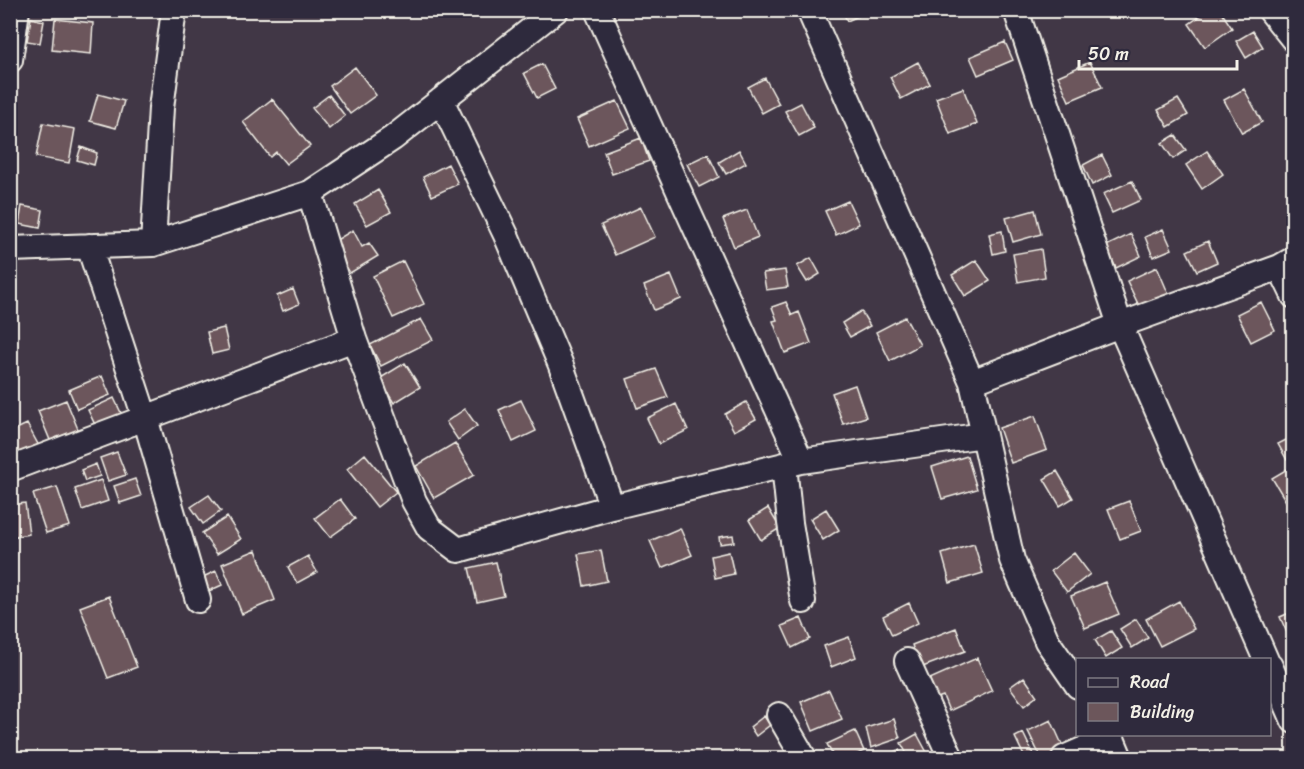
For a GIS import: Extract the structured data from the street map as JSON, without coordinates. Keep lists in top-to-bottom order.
{
  "legend": ["Road", "Building"],
  "scale_bar": "50 m"
}
